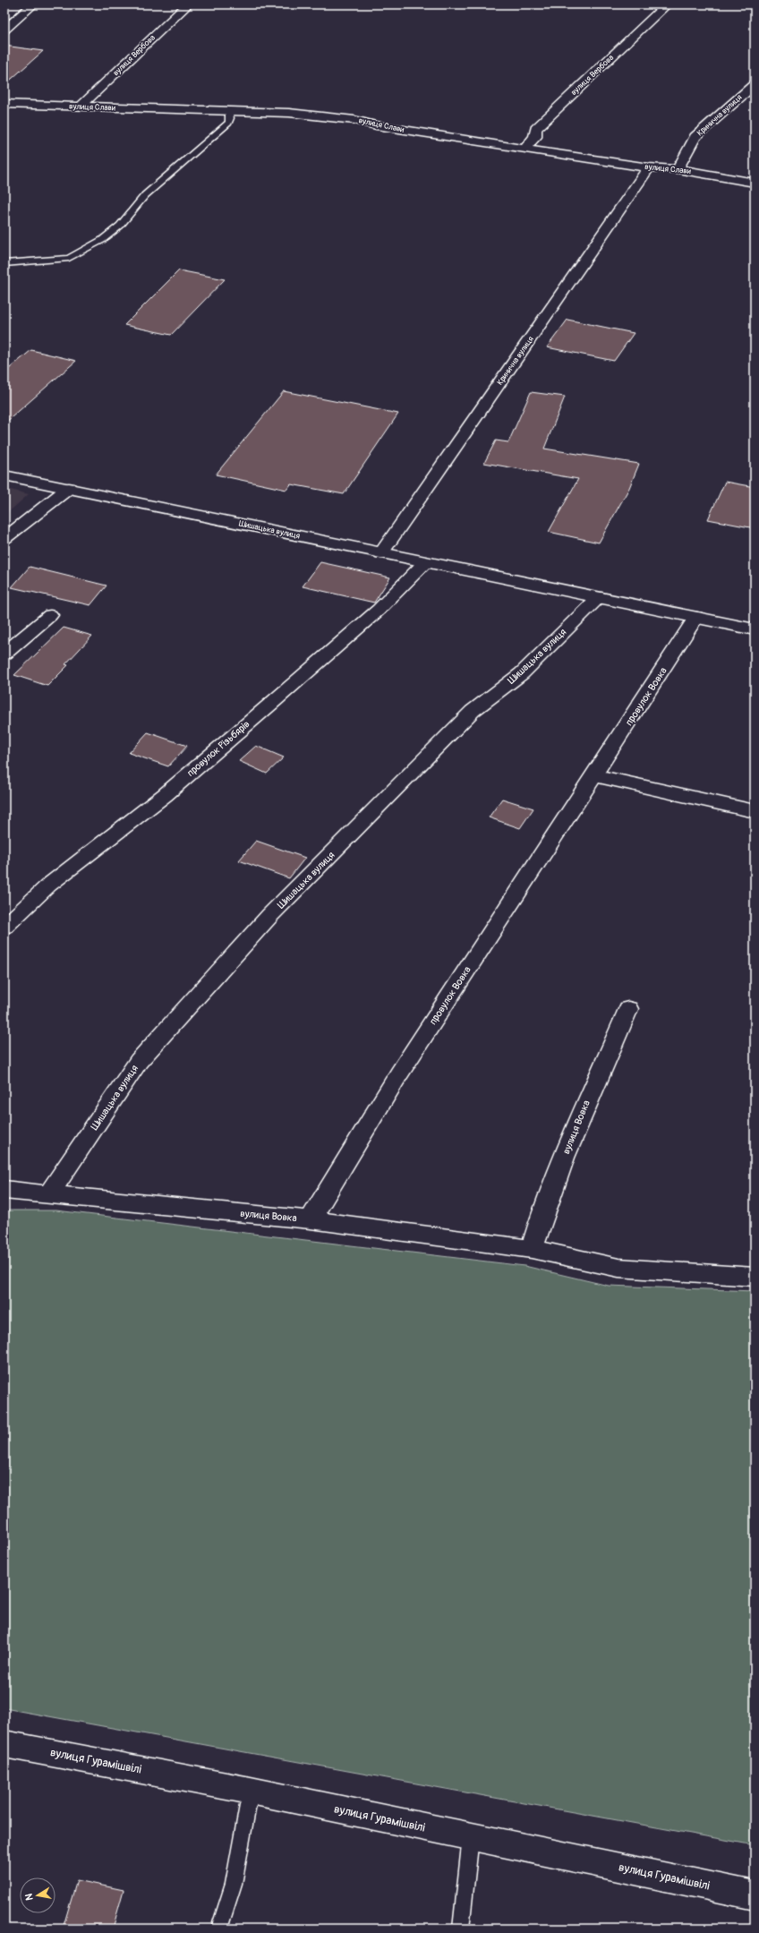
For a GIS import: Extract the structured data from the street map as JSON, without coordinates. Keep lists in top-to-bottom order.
{
  "streets": {
    "street": [
      "вулиця Вербова",
      "вулиця Слави",
      "Кринична вулиця",
      "Шишацька вулиця",
      "провулок Вовка",
      "провулок Різьбярів",
      "вулиця Вовка",
      "вулиця Гурамішвілі"
    ]
  },
  "crossings": [
    ["вулиця Вербова", "вулиця Слави"],
    ["вулиця Слави", "Кринична вулиця"],
    ["Кринична вулиця", "Шишацька вулиця"],
    ["Шишацька вулиця", "провулок Вовка"],
    ["Шишацька вулиця", "провулок Різьбярів"],
    ["Шишацька вулиця", "вулиця Вовка"],
    ["провулок Вовка", "вулиця Вовка"]
  ],
  "north": "left"
}
